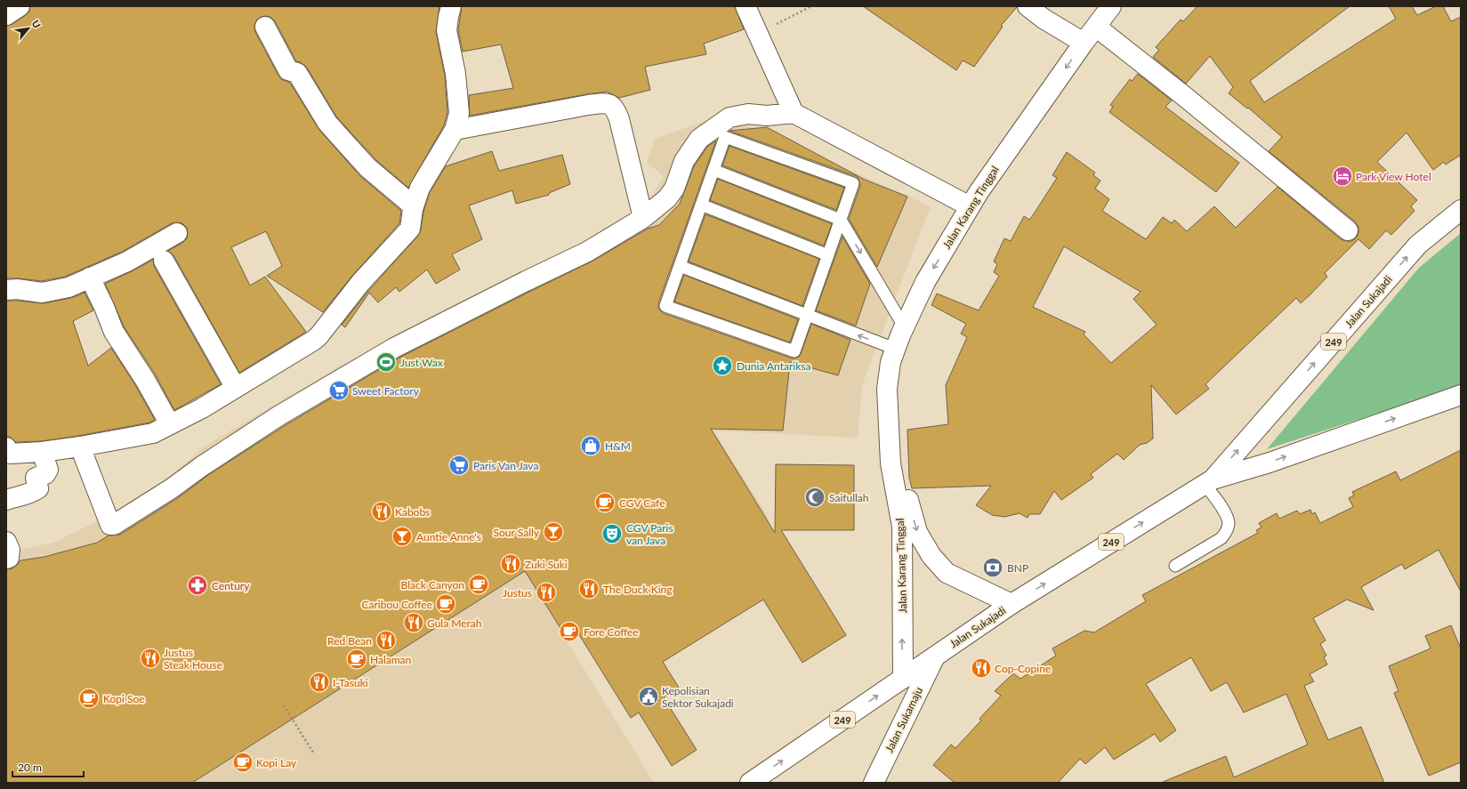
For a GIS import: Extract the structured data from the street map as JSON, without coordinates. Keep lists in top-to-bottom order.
{
  "streets": {
    "street": [
      "Jalan Karang Tinggal",
      "Jalan Sukajadi",
      "249",
      "Jalan Sukamaju"
    ]
  },
  "crossings": [
    ["Jalan Karang Tinggal", "Jalan Sukajadi"],
    ["Jalan Sukajadi", "Jalan Sukamaju"]
  ],
  "one_way": ["Jalan Sukajadi"],
  "places": {
    "hotel": ["Park View Hotel"],
    "sports": ["Just Wax"],
    "place": ["Dunia Antariksa"],
    "supermarket": ["Sweet Factory", "Paris Van Java"],
    "shop": ["H&M"],
    "mosque": ["Saifullah"],
    "cafe": [
      "CGV Cafe",
      "Black Canyon",
      "Caribou Coffee",
      "Fore Coffee",
      "Halaman",
      "Kopi Soe",
      "Kopi Lay"
    ],
    "restaurant": [
      "Kabobs",
      "Zuki Suki",
      "The Duck King",
      "Justus",
      "Gula Merah",
      "Red Bean",
      "Justus Steak House",
      "Cop-Copine",
      "I-Tasuki"
    ],
    "bar": ["Sour Sally", "Auntie Anne's"],
    "theatre": ["CGV Paris van Java"],
    "bank": ["BNP"],
    "pharmacy": ["Century"],
    "public building": ["Kepolisian Sektor Sukajadi"]
  },
  "scale_bar": "20 m",
  "north": "top right"
}
